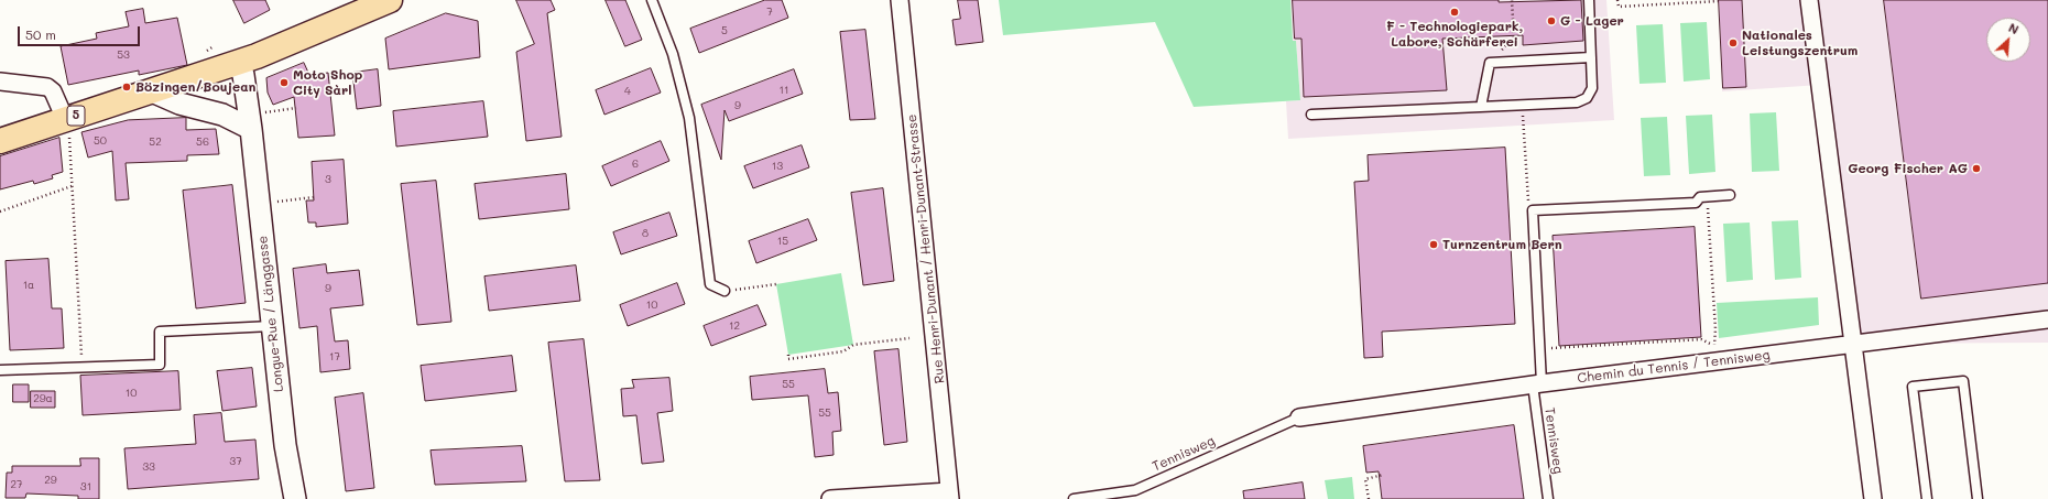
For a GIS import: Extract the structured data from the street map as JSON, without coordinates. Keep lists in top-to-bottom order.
{
  "streets": {
    "main road": ["5"],
    "street": ["Rue Henri-Dunant / Henri-Dunant-Strasse", "Longue-Rue / Länggasse", "Chemin du Tennis / Tennisweg"],
    "lane": ["Tennisweg"]
  },
  "crossings": [
    ["5", "Longue-Rue / Länggasse"],
    ["Chemin du Tennis / Tennisweg", "Tennisweg"]
  ],
  "places": [
    "F - Technologiepark, Labore, Schärferei",
    "G - Lager",
    "Nationales Leistungszentrum",
    "Moto Shop City Sàrl",
    "Bözingen/Boujean",
    "Georg Fischer AG",
    "Turnzentrum Bern"
  ],
  "house_numbers": [
    "7",
    "5",
    "53",
    "11",
    "4",
    "9",
    "50",
    "52",
    "56",
    "6",
    "13",
    "3",
    "8",
    "15",
    "1a",
    "9",
    "10",
    "12",
    "17",
    "55",
    "10",
    "29a",
    "55",
    "37",
    "33",
    "29",
    "27",
    "31"
  ],
  "scale_bar": "50 m",
  "north": "top right"
}
